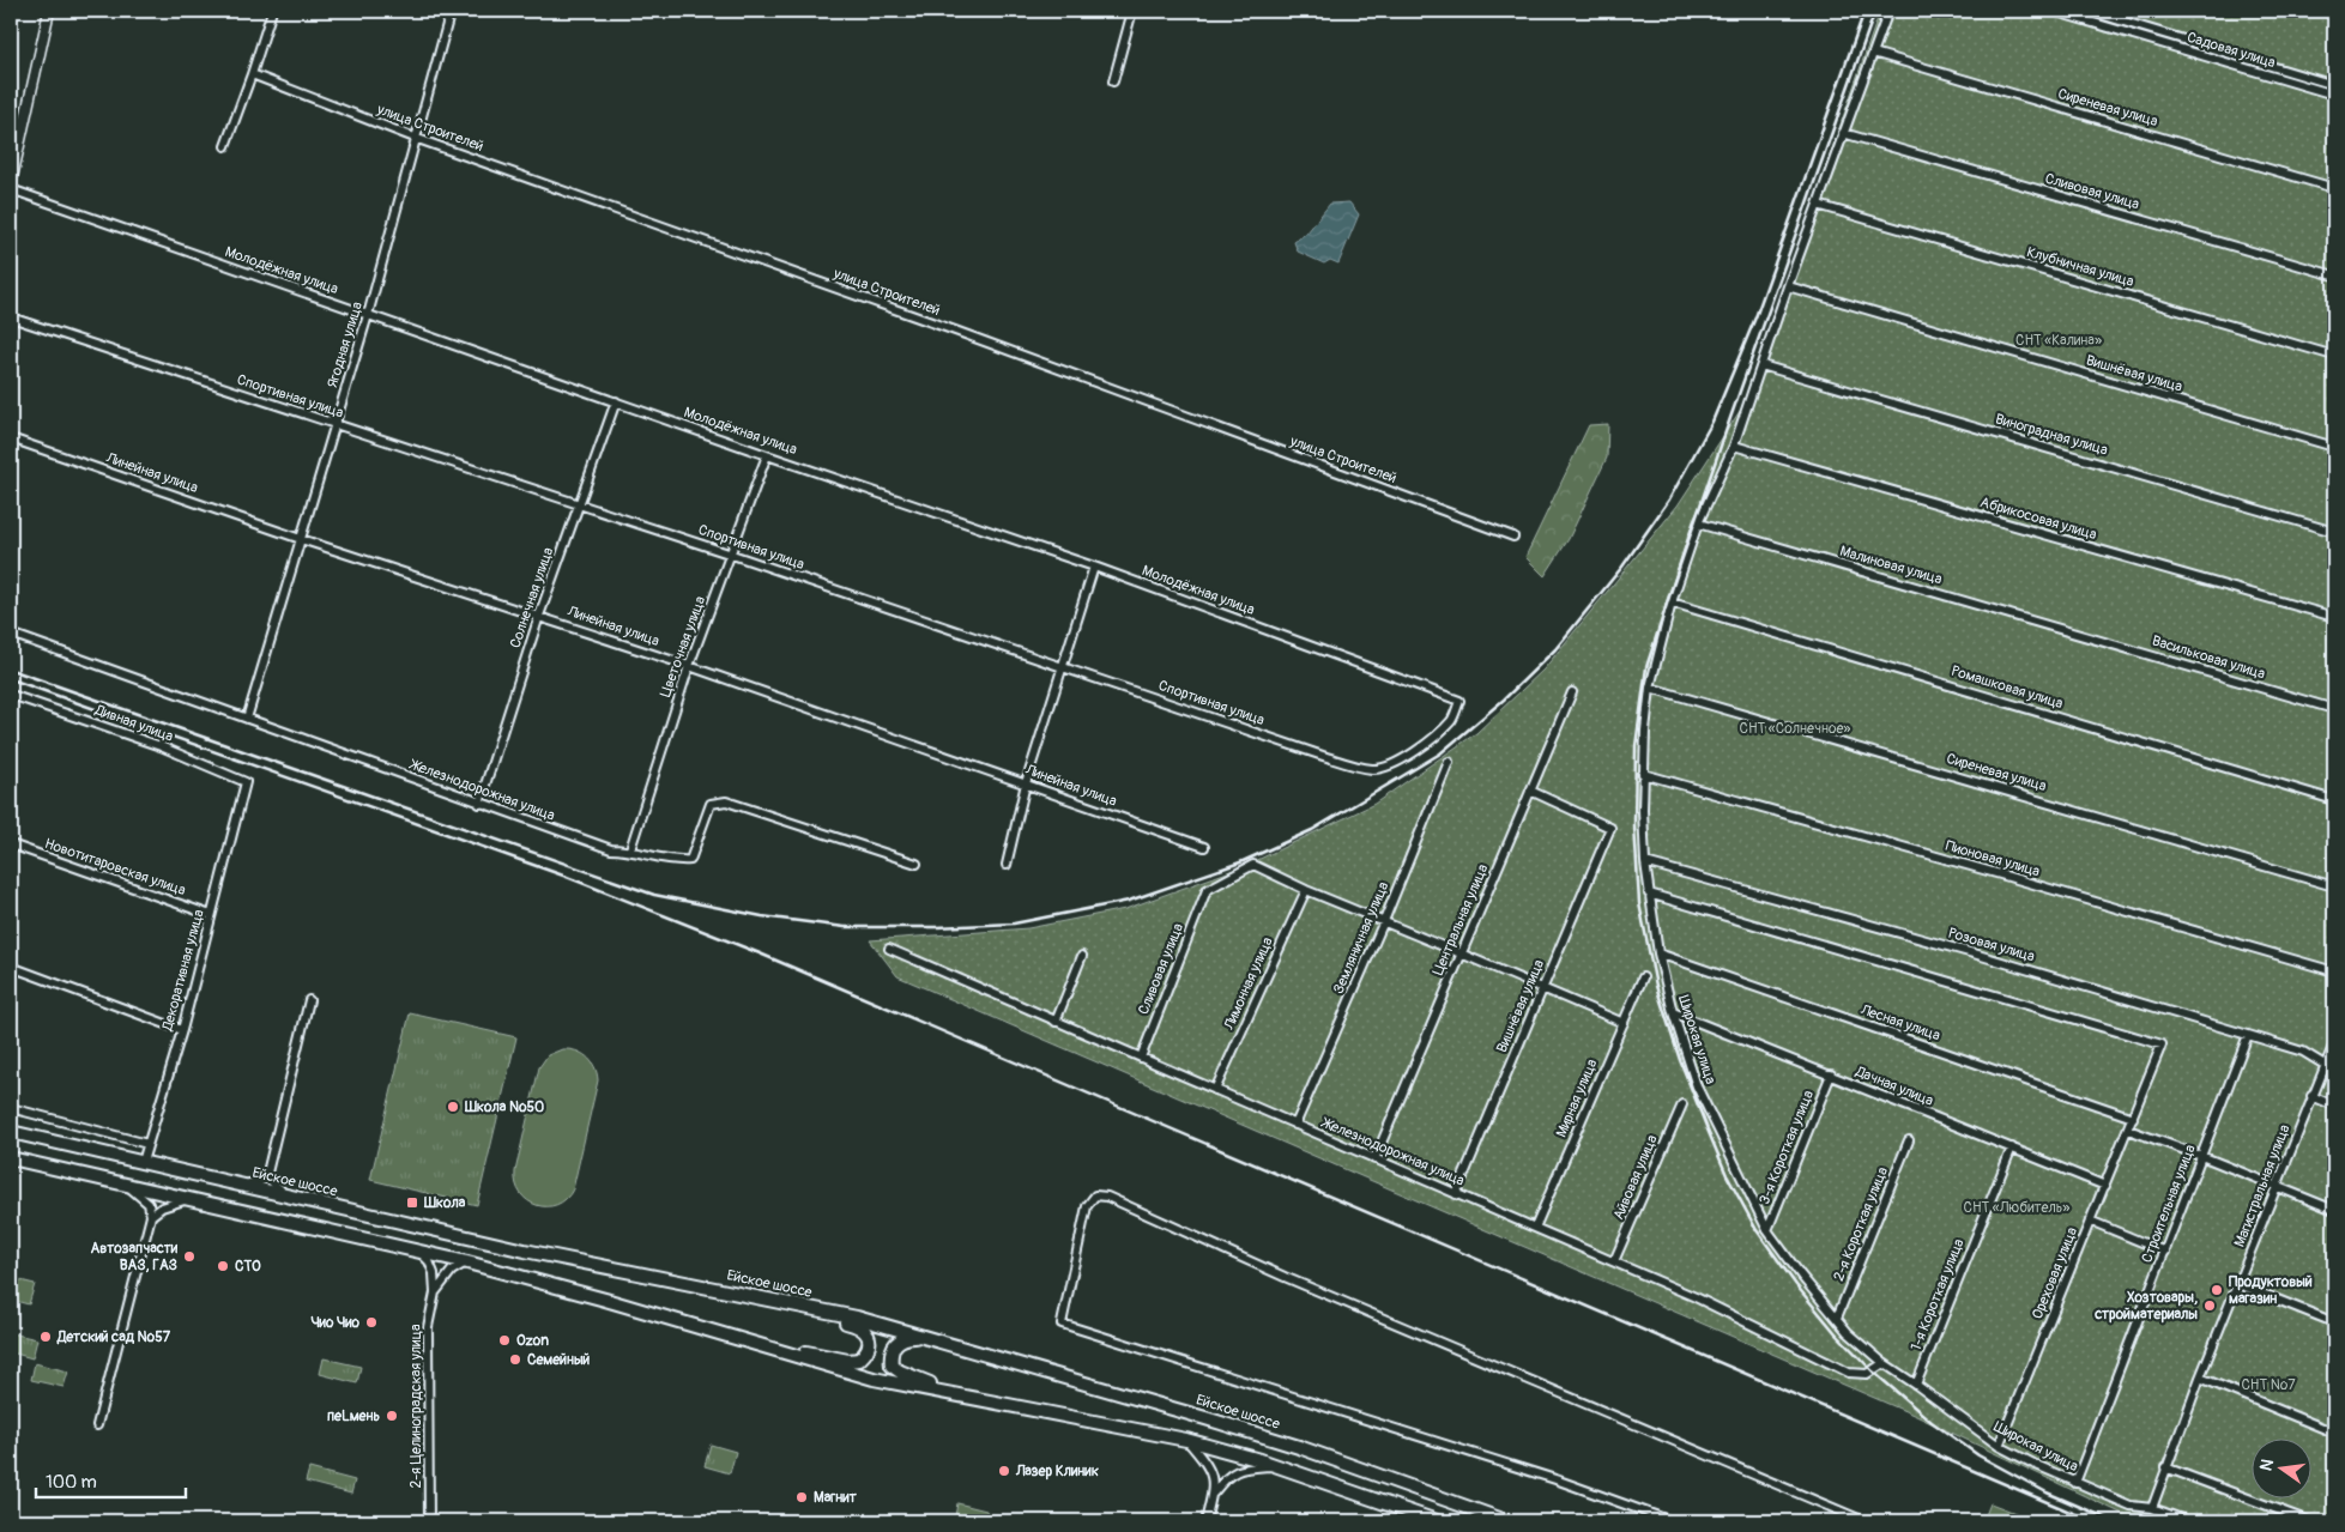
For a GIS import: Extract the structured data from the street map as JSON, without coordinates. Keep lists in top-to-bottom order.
{
  "streets": {
    "main road": ["Ейское шоссе"],
    "street": [
      "Садовая улица",
      "Сиреневая улица",
      "улица Строителей",
      "Сливовая улица",
      "Клубничная улица",
      "Молодёжная улица",
      "Ягодная улица",
      "Вишнёвая улица",
      "Спортивная улица",
      "Виноградная улица",
      "Линейная улица",
      "Абрикосовая улица",
      "Малиновая улица",
      "Солнечная улица",
      "Цветочная улица",
      "Васильковая улица",
      "Ромашковая улица",
      "Дивная улица",
      "Железнодорожная улица",
      "Пионовая улица",
      "Новотитаровская улица",
      "Центральная улица",
      "Земляничная улица",
      "Розовая улица",
      "Декоративная улица",
      "Лимонная улица",
      "Лесная улица",
      "Широкая улица",
      "Дачная улица",
      "Мирная улица",
      "3-я Короткая улица",
      "Айвовая улица",
      "Магистральная улица",
      "Строительная улица",
      "2-я Короткая улица",
      "Ореховая улица",
      "1-я Короткая улица",
      "2-я Целиноградская улица"
    ]
  },
  "crossings": [
    ["Сиреневая улица", "Широкая улица"],
    ["улица Строителей", "Ягодная улица"],
    ["Сливовая улица", "Железнодорожная улица"],
    ["Сливовая улица", "Лимонная улица"],
    ["Сливовая улица", "Широкая улица"],
    ["Клубничная улица", "Широкая улица"],
    ["Молодёжная улица", "Ягодная улица"],
    ["Молодёжная улица", "Спортивная улица"],
    ["Молодёжная улица", "Солнечная улица"],
    ["Молодёжная улица", "Цветочная улица"],
    ["Ягодная улица", "Спортивная улица"],
    ["Ягодная улица", "Линейная улица"],
    ["Ягодная улица", "Железнодорожная улица"],
    ["Вишнёвая улица", "Железнодорожная улица"],
    ["Вишнёвая улица", "Центральная улица"],
    ["Вишнёвая улица", "Широкая улица"],
    ["Спортивная улица", "Солнечная улица"],
    ["Спортивная улица", "Цветочная улица"],
    ["Виноградная улица", "Широкая улица"],
    ["Линейная улица", "Солнечная улица"],
    ["Линейная улица", "Цветочная улица"],
    ["Абрикосовая улица", "Широкая улица"],
    ["Малиновая улица", "Васильковая улица"],
    ["Малиновая улица", "Широкая улица"],
    ["Солнечная улица", "Железнодорожная улица"],
    ["Цветочная улица", "Железнодорожная улица"],
    ["Ромашковая улица", "Широкая улица"],
    ["Дивная улица", "Декоративная улица"],
    ["Железнодорожная улица", "Центральная улица"],
    ["Железнодорожная улица", "Земляничная улица"],
    ["Железнодорожная улица", "Лимонная улица"],
    ["Железнодорожная улица", "Широкая улица"],
    ["Железнодорожная улица", "Мирная улица"],
    ["Железнодорожная улица", "Айвовая улица"],
    ["Пионовая улица", "Широкая улица"],
    ["Новотитаровская улица", "Декоративная улица"],
    ["Розовая улица", "Широкая улица"],
    ["Розовая улица", "Магистральная улица"],
    ["Розовая улица", "Строительная улица"],
    ["Декоративная улица", "Ейское шоссе"],
    ["Лесная улица", "Широкая улица"],
    ["Лесная улица", "Ореховая улица"],
    ["Широкая улица", "Дачная улица"],
    ["Широкая улица", "3-я Короткая улица"],
    ["Широкая улица", "Магистральная улица"],
    ["Широкая улица", "Строительная улица"],
    ["Широкая улица", "2-я Короткая улица"],
    ["Широкая улица", "Ореховая улица"],
    ["Широкая улица", "1-я Короткая улица"],
    ["Дачная улица", "3-я Короткая улица"],
    ["Дачная улица", "Ореховая улица"],
    ["Дачная улица", "1-я Короткая улица"]
  ],
  "parks": [
    "СНТ «Калина»",
    "СНТ «Солнечное»",
    "СНТ «Любитель»",
    "СНТ №7"
  ],
  "places": {
    "other": [
      "Школа №50",
      "Автозапчасти ВАЗ, ГАЗ",
      "СТО",
      "Продуктовый магазин",
      "Хозтовары, стройматериалы",
      "Чио Чио",
      "Детский сад №57",
      "Ozon",
      "Семейный",
      "пеLмень",
      "Лазер Клиник",
      "Магнит"
    ],
    "transit": ["Школа"]
  },
  "scale_bar": "100 m",
  "north": "left"
}
